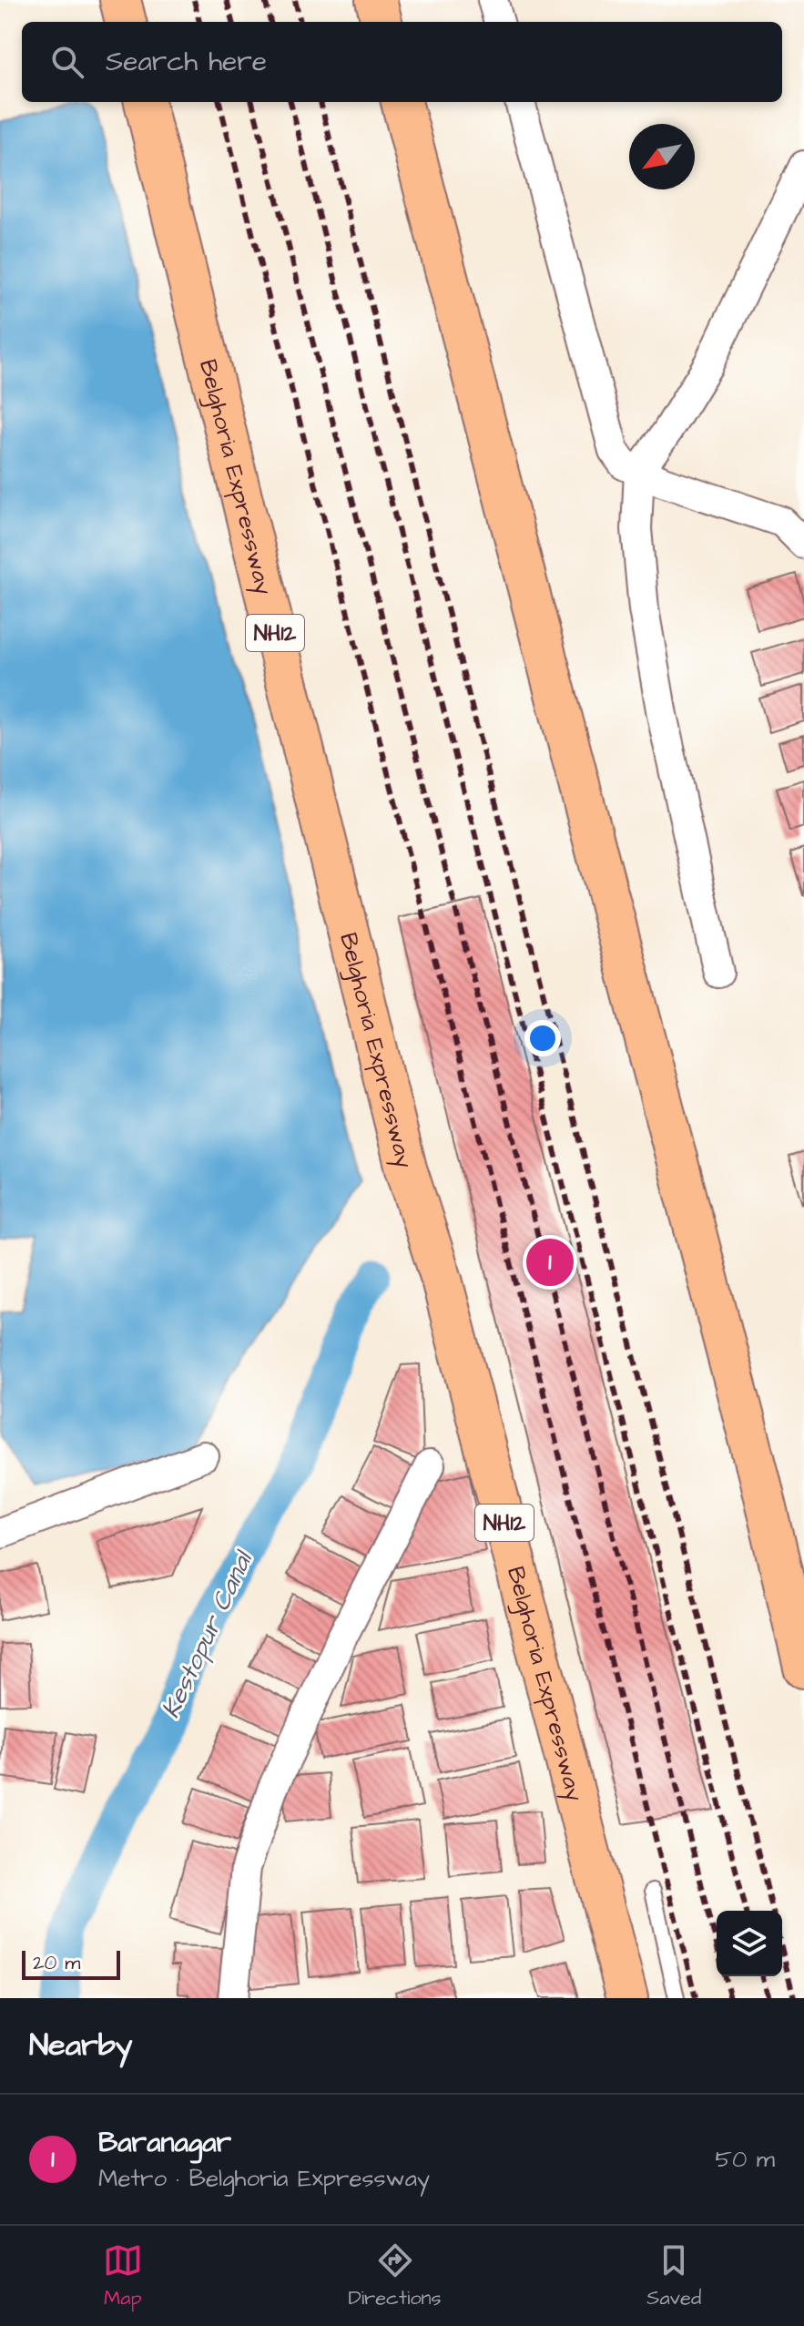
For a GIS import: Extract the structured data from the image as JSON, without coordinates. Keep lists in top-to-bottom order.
{
  "streets": {
    "highway": ["Belghoria Expressway", "NH12"]
  },
  "water": ["Kestopur Canal"],
  "scale_bar": "20 m",
  "north": "bottom left",
  "page": {
    "search": "Search here",
    "pins": "1",
    "scale": "20 m",
    "heading": "Nearby",
    "list": [
      {
        "mark": "1",
        "name": "Baranagar",
        "note": "Metro · Belghoria Expressway",
        "value": "50 m"
      }
    ],
    "nav": ["Map", "Directions", "Saved"]
  }
}
